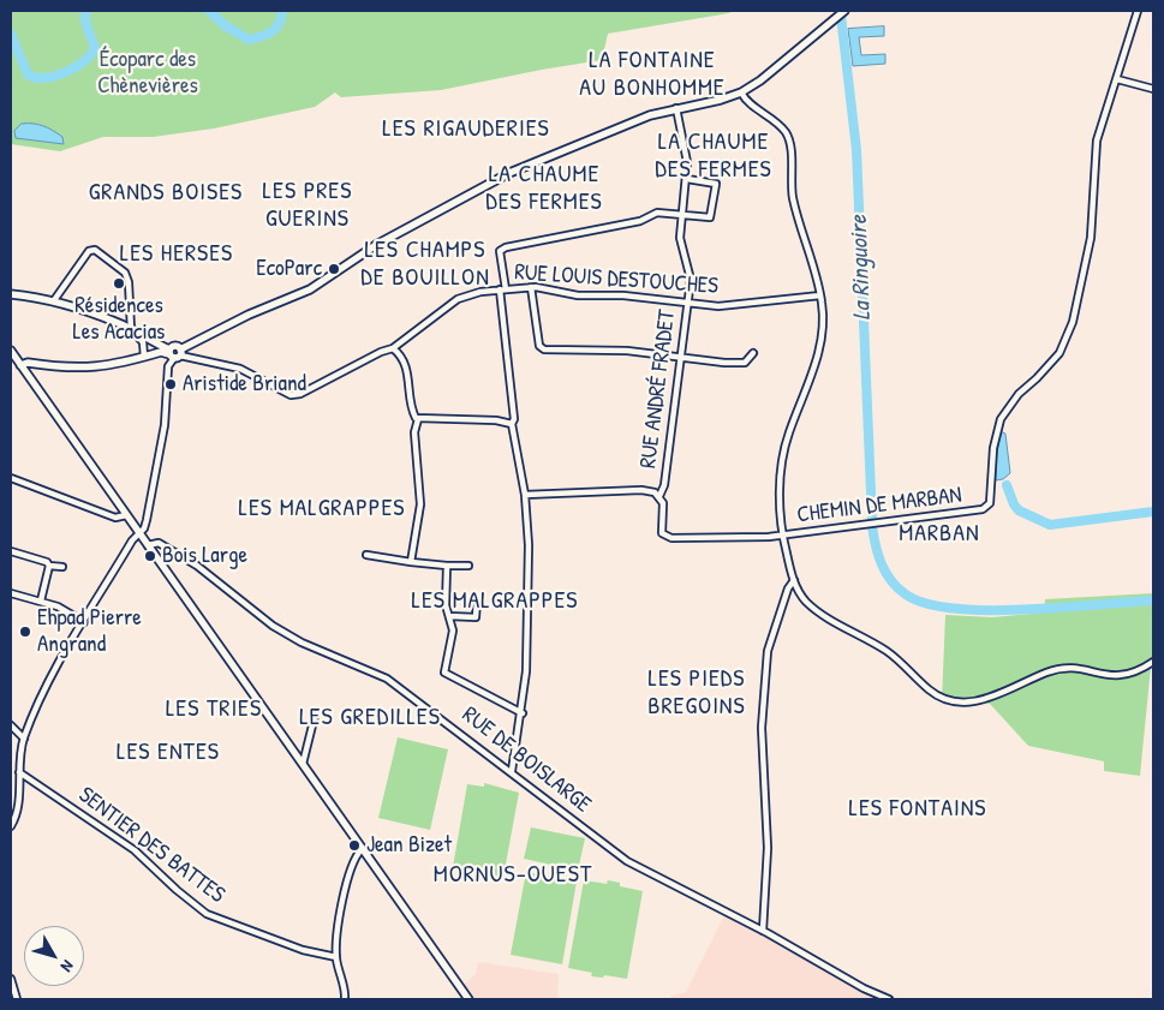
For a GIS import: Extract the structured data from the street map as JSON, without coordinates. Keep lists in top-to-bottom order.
{
  "streets": {
    "street": [
      "RUE LOUIS DESTOUCHES",
      "RUE ANDRÉ FRADET",
      "CHEMIN DE MARBAN",
      "RUE DE BOISLARGE",
      "SENTIER DES BATTES"
    ]
  },
  "crossings": [
    ["RUE LOUIS DESTOUCHES", "RUE ANDRÉ FRADET"],
    ["RUE ANDRÉ FRADET", "CHEMIN DE MARBAN"]
  ],
  "districts": [
    "LA FONTAINE AU BONHOMME",
    "LES RIGAUDERIES",
    "LA CHAUME DES FERMES",
    "LA CHAUME DES FERMES",
    "LES PRES GUERINS",
    "GRANDS BOISES",
    "LES CHAMPS DE BOUILLON",
    "LES HERSES",
    "LES MALGRAPPES",
    "MARBAN",
    "LES MALGRAPPES",
    "LES PIEDS BREGOINS",
    "LES TRIES",
    "LES GREDILLES",
    "LES ENTES",
    "LES FONTAINS",
    "MORNUS-OUEST"
  ],
  "water": ["La Ringuoire"],
  "parks": ["Écoparc des Chènevières"],
  "places": [
    "EcoParc",
    "Résidences Les Acacias",
    "Aristide Briand",
    "Bois Large",
    "Ehpad Pierre Angrand",
    "Jean Bizet"
  ],
  "north": "bottom right"
}
